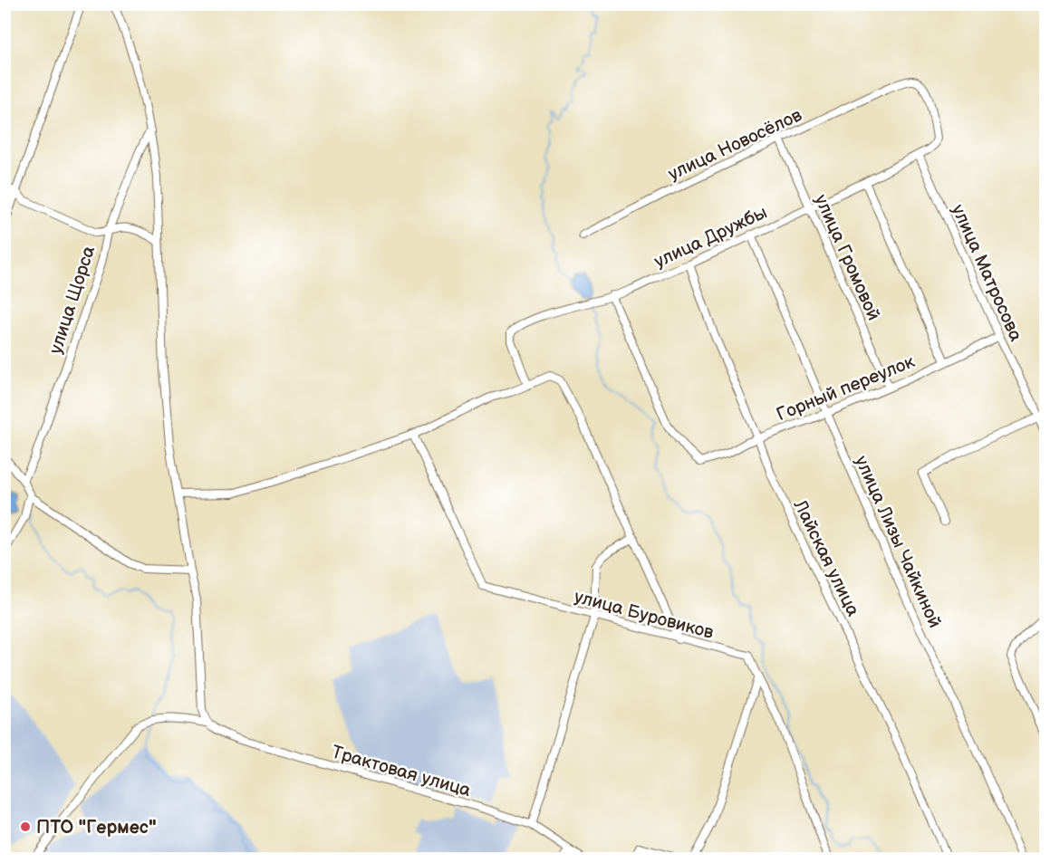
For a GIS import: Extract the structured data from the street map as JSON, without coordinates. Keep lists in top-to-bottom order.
{
  "streets": {
    "street": [
      "улица Новосёлов",
      "улица Дружбы",
      "улица Громовой",
      "улица Матросова",
      "улица Щорса",
      "Горный переулок",
      "улица Лизы Чайкиной",
      "Лайская улица",
      "улица Буровиков",
      "Трактовая улица"
    ]
  },
  "crossings": [
    ["улица Новосёлов", "улица Дружбы"],
    ["улица Новосёлов", "улица Громовой"],
    ["улица Дружбы", "улица Громовой"],
    ["улица Дружбы", "улица Матросова"],
    ["улица Дружбы", "Горный переулок"],
    ["улица Дружбы", "улица Лизы Чайкиной"],
    ["улица Дружбы", "Лайская улица"],
    ["улица Громовой", "Горный переулок"],
    ["улица Матросова", "Горный переулок"],
    ["Горный переулок", "улица Лизы Чайкиной"],
    ["Горный переулок", "Лайская улица"]
  ],
  "places": ["ПТО \"Гермес\""]
}
